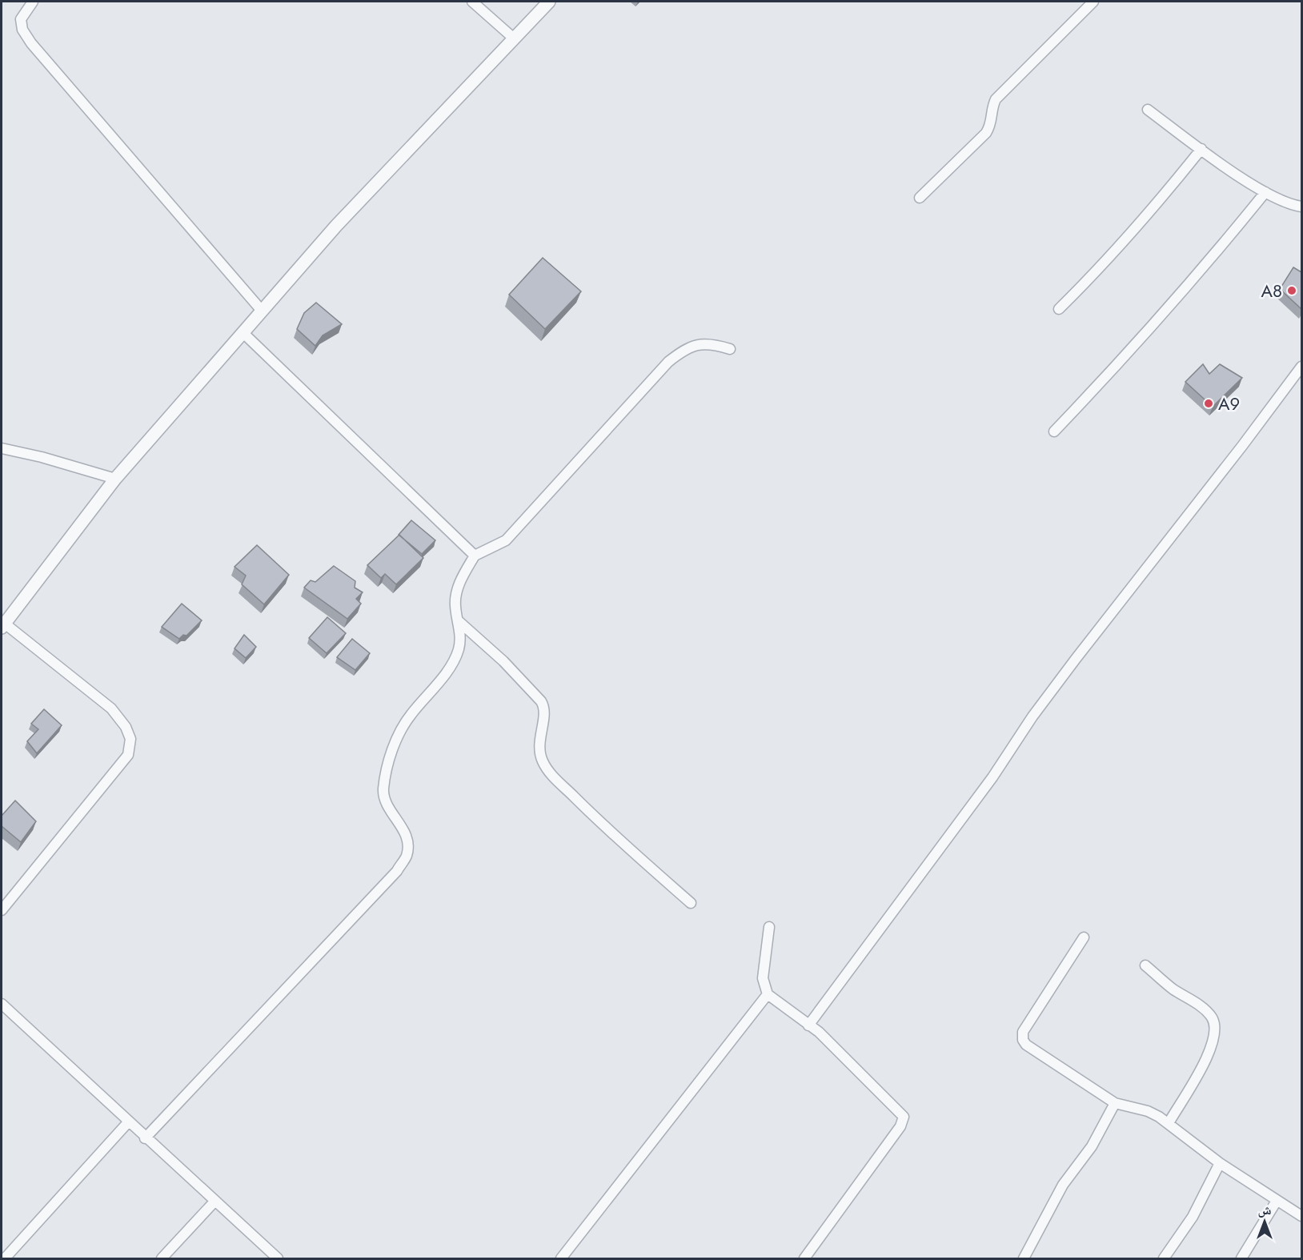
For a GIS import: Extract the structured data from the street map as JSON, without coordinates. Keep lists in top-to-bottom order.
{
  "places": ["A8", "A9"],
  "north": "top"
}
